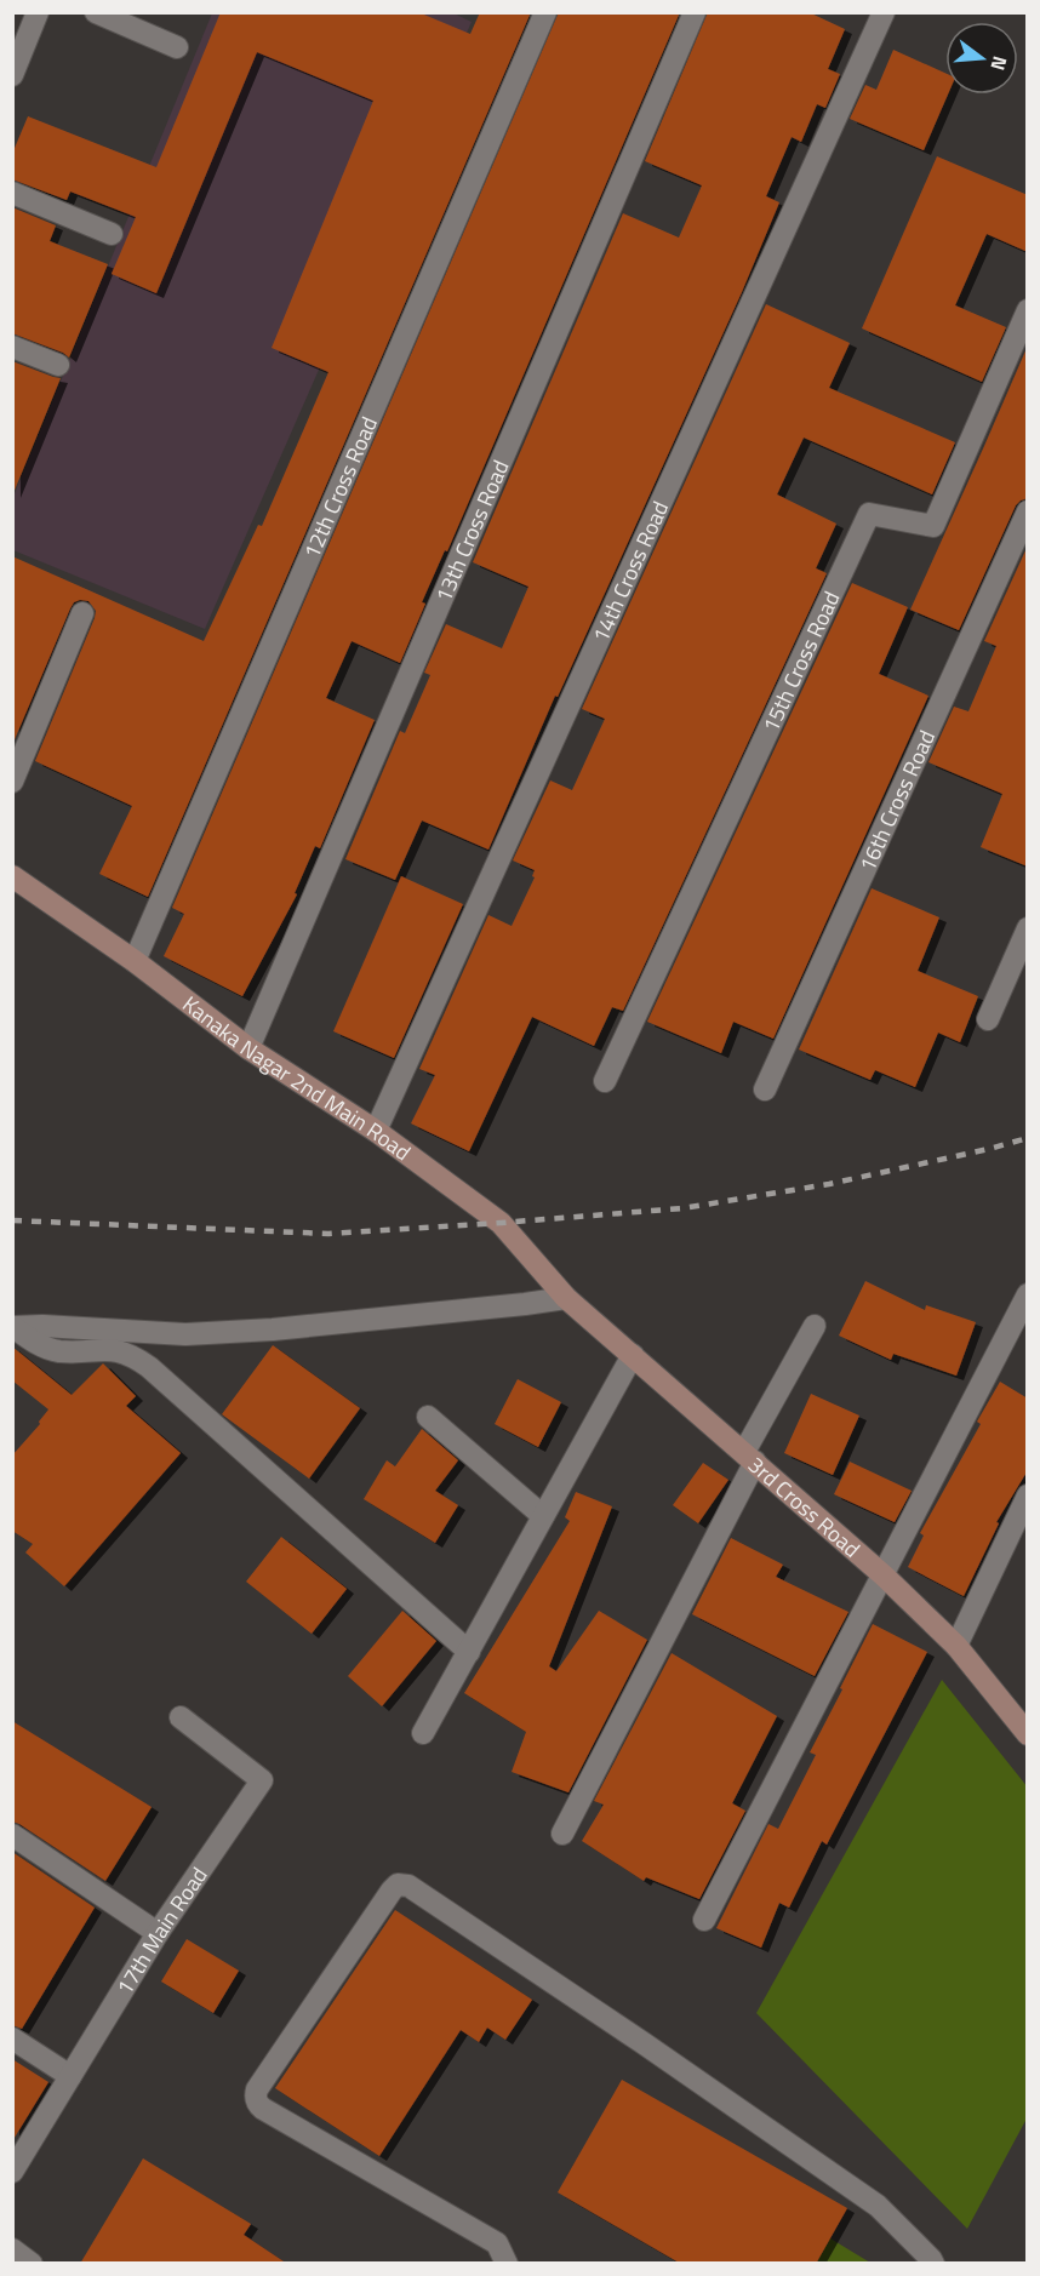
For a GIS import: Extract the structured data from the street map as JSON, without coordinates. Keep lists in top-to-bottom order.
{
  "streets": {
    "main road": ["Kanaka Nagar 2nd Main Road", "3rd Cross Road"],
    "street": [
      "12th Cross Road",
      "13th Cross Road",
      "14th Cross Road",
      "15th Cross Road",
      "16th Cross Road",
      "17th Main Road"
    ]
  },
  "crossings": [
    ["12th Cross Road", "Kanaka Nagar 2nd Main Road"],
    ["13th Cross Road", "Kanaka Nagar 2nd Main Road"],
    ["14th Cross Road", "Kanaka Nagar 2nd Main Road"],
    ["Kanaka Nagar 2nd Main Road", "3rd Cross Road"]
  ],
  "north": "right"
}
